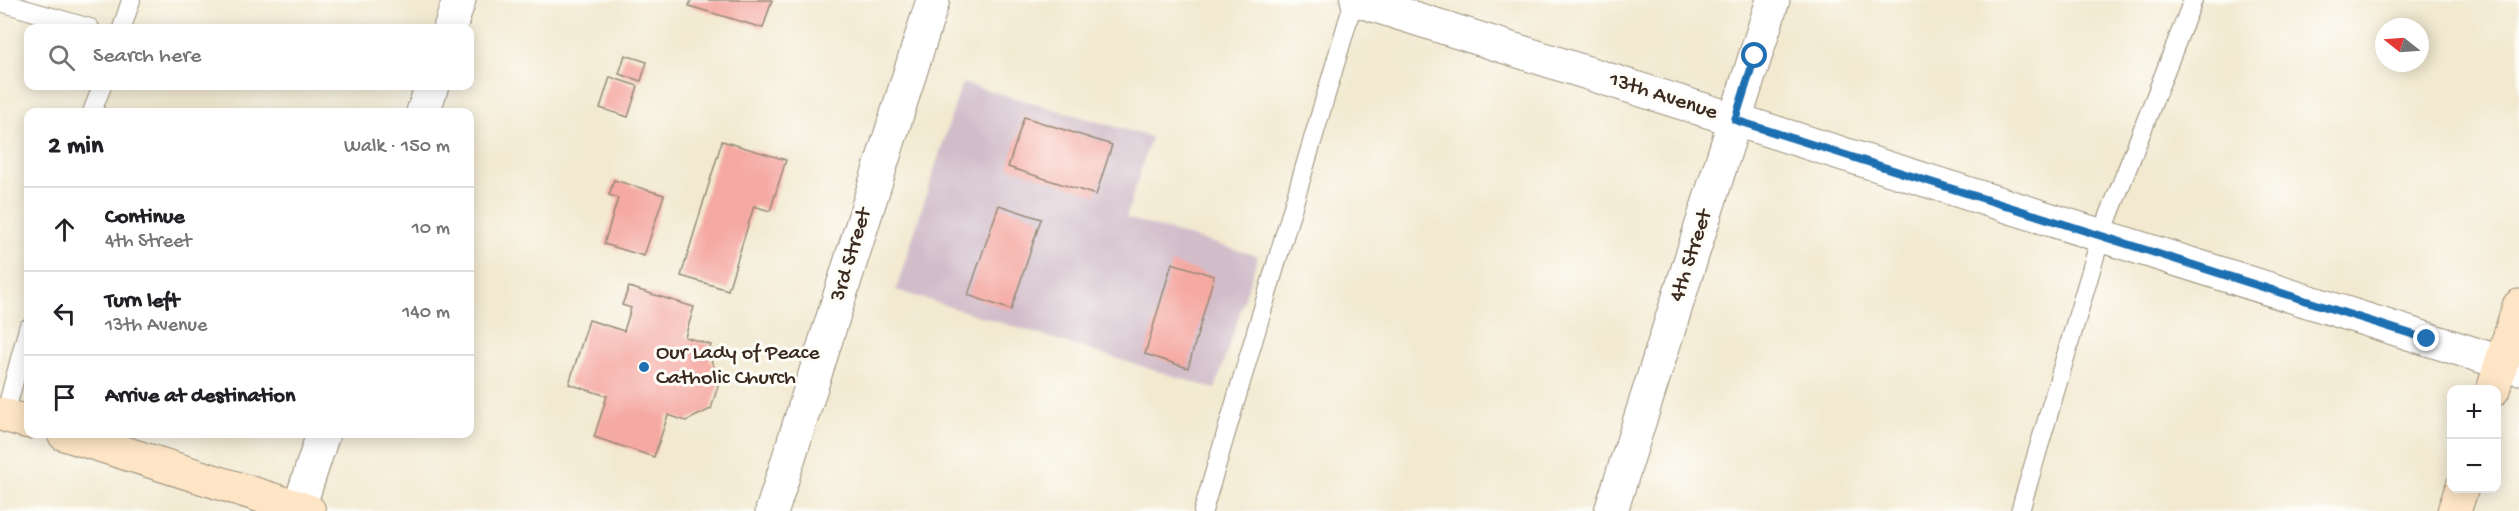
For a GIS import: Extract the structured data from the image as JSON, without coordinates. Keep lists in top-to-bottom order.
{
  "streets": {
    "street": ["13th Avenue", "3rd Street", "4th Street"]
  },
  "crossings": [
    ["13th Avenue", "4th Street"]
  ],
  "places": ["Our Lady of Peace Catholic Church"],
  "north": "left",
  "page": {
    "search": "Search here",
    "heading": ["2 min", "Walk · 150 m"],
    "list": [
      ["Continue", "4th Street", "10 m"],
      ["Turn left", "13th Avenue", "140 m"],
      "Arrive at destination"
    ],
    "map_buttons": ["+", "−"]
  }
}
